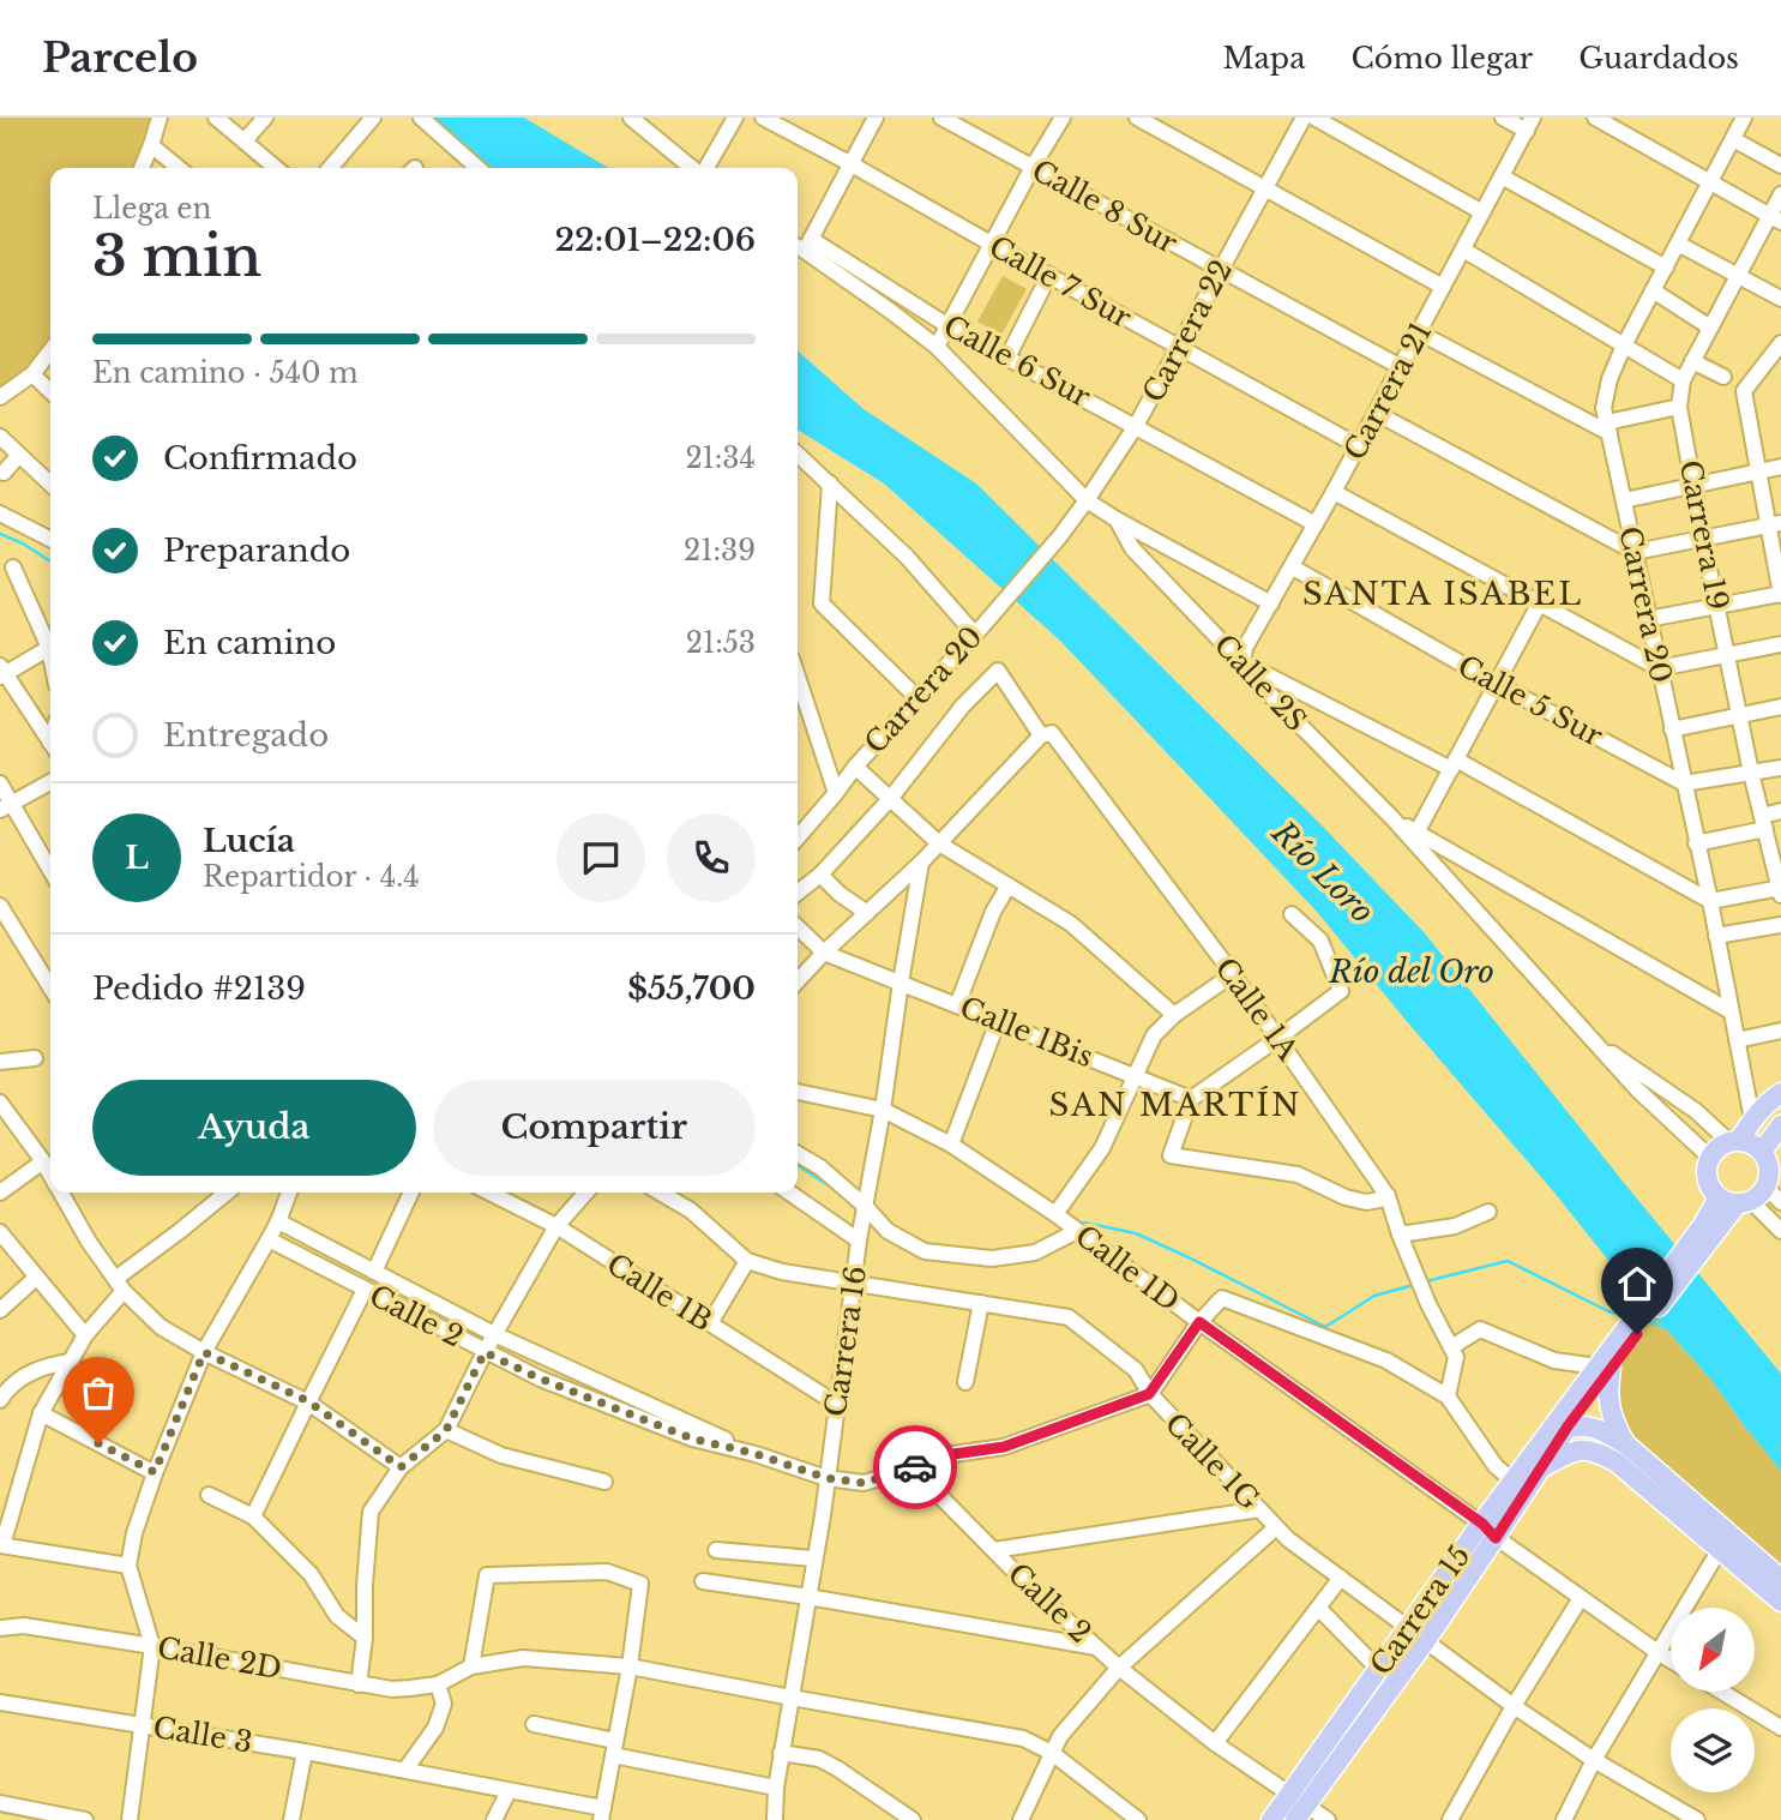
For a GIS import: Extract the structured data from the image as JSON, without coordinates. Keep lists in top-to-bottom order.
{
  "streets": {
    "main road": ["Carrera 15"],
    "street": [
      "Calle 8 Sur",
      "Calle 7 Sur",
      "Carrera 22",
      "Calle 6 Sur",
      "Carrera 21",
      "Carrera 19",
      "Carrera 20",
      "Calle 2S",
      "Calle 5 Sur",
      "Calle 1A",
      "Calle 1Bis",
      "Calle 1D",
      "Calle 1B",
      "Calle 2",
      "Carrera 16",
      "Calle 1G",
      "Calle 2D",
      "Calle 3"
    ]
  },
  "crossings": [
    ["Calle 8 Sur", "Carrera 22"],
    ["Calle 8 Sur", "Carrera 21"],
    ["Calle 7 Sur", "Carrera 22"],
    ["Calle 7 Sur", "Carrera 21"],
    ["Carrera 22", "Calle 6 Sur"],
    ["Carrera 22", "Carrera 20"],
    ["Calle 6 Sur", "Carrera 21"],
    ["Carrera 21", "Calle 2S"],
    ["Carrera 21", "Calle 5 Sur"],
    ["Carrera 20", "Calle 5 Sur"],
    ["Carrera 20", "Calle 1A"],
    ["Calle 1Bis", "Carrera 16"],
    ["Calle 1D", "Carrera 16"],
    ["Calle 1D", "Carrera 15"],
    ["Calle 1B", "Carrera 16"],
    ["Calle 2", "Carrera 16"],
    ["Calle 2", "Carrera 15"],
    ["Carrera 16", "Calle 1G"],
    ["Calle 1G", "Carrera 15"]
  ],
  "districts": ["SANTA ISABEL", "SAN MARTÍN"],
  "water": ["Río Loro", "Río del Oro"],
  "north": "bottom left",
  "page": {
    "header": "Parcelo",
    "nav": ["Mapa", "Cómo llegar", "Guardados"],
    "heading": ["3 min", "Llega en", "22:01–22:06"],
    "panel": [
      "Lucía",
      "Repartidor · 4.4",
      "Pedido #2139",
      "$55,700"
    ],
    "bar": "En camino · 540 m",
    "list": [
      ["Confirmado", "21:34"],
      ["Preparando", "21:39"],
      ["En camino", "21:53"],
      "Entregado"
    ],
    "round": "L",
    "buttons": ["Ayuda", "Compartir"]
  }
}
